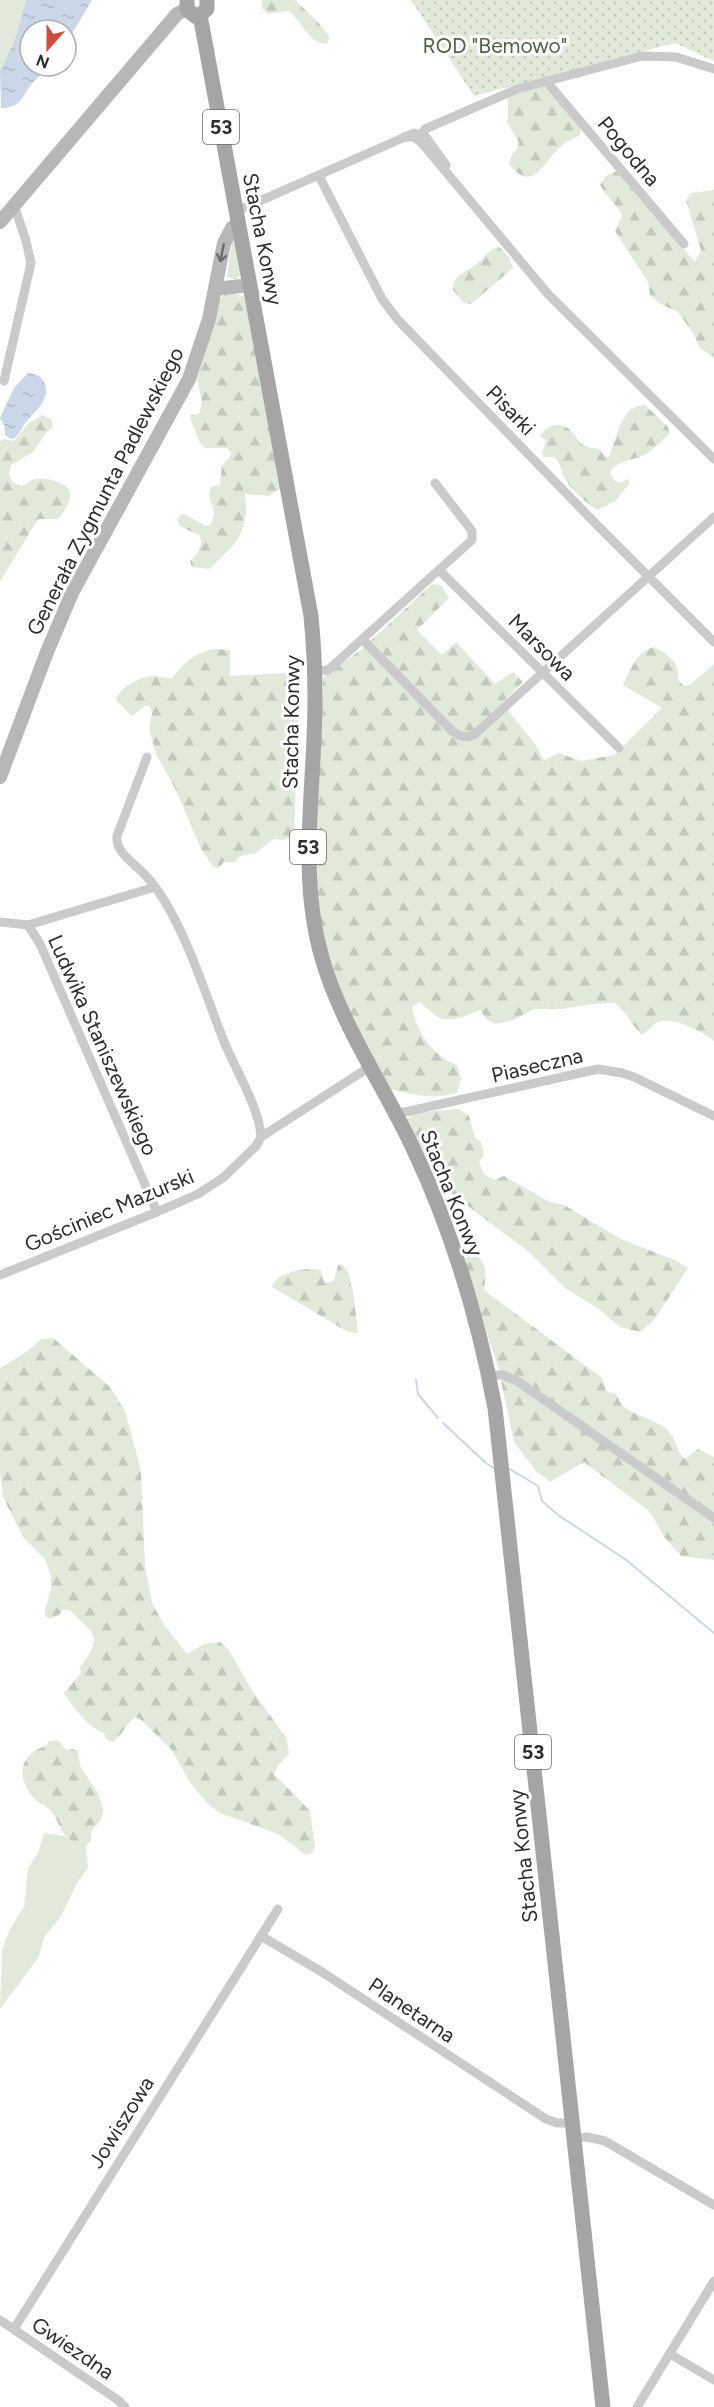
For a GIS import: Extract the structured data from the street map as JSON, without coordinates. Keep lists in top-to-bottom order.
{
  "streets": {
    "main road": ["53", "Stacha Konwy"],
    "street": [
      "Pogodna",
      "Pisarki",
      "Generała Zygmunta Padlewskiego",
      "Marsowa",
      "Ludwika Staniszewskiego",
      "Piaseczna",
      "Gościniec Mazurski",
      "Planetarna",
      "Jowiszowa",
      "Gwiezdna"
    ]
  },
  "crossings": [
    ["Stacha Konwy", "Generała Zygmunta Padlewskiego"],
    ["Stacha Konwy", "Piaseczna"],
    ["Stacha Konwy", "Gościniec Mazurski"],
    ["Stacha Konwy", "Planetarna"],
    ["Ludwika Staniszewskiego", "Gościniec Mazurski"],
    ["Planetarna", "Jowiszowa"],
    ["Jowiszowa", "Gwiezdna"]
  ],
  "parks": ["ROD \"Bemowo\""],
  "north": "bottom"
}
